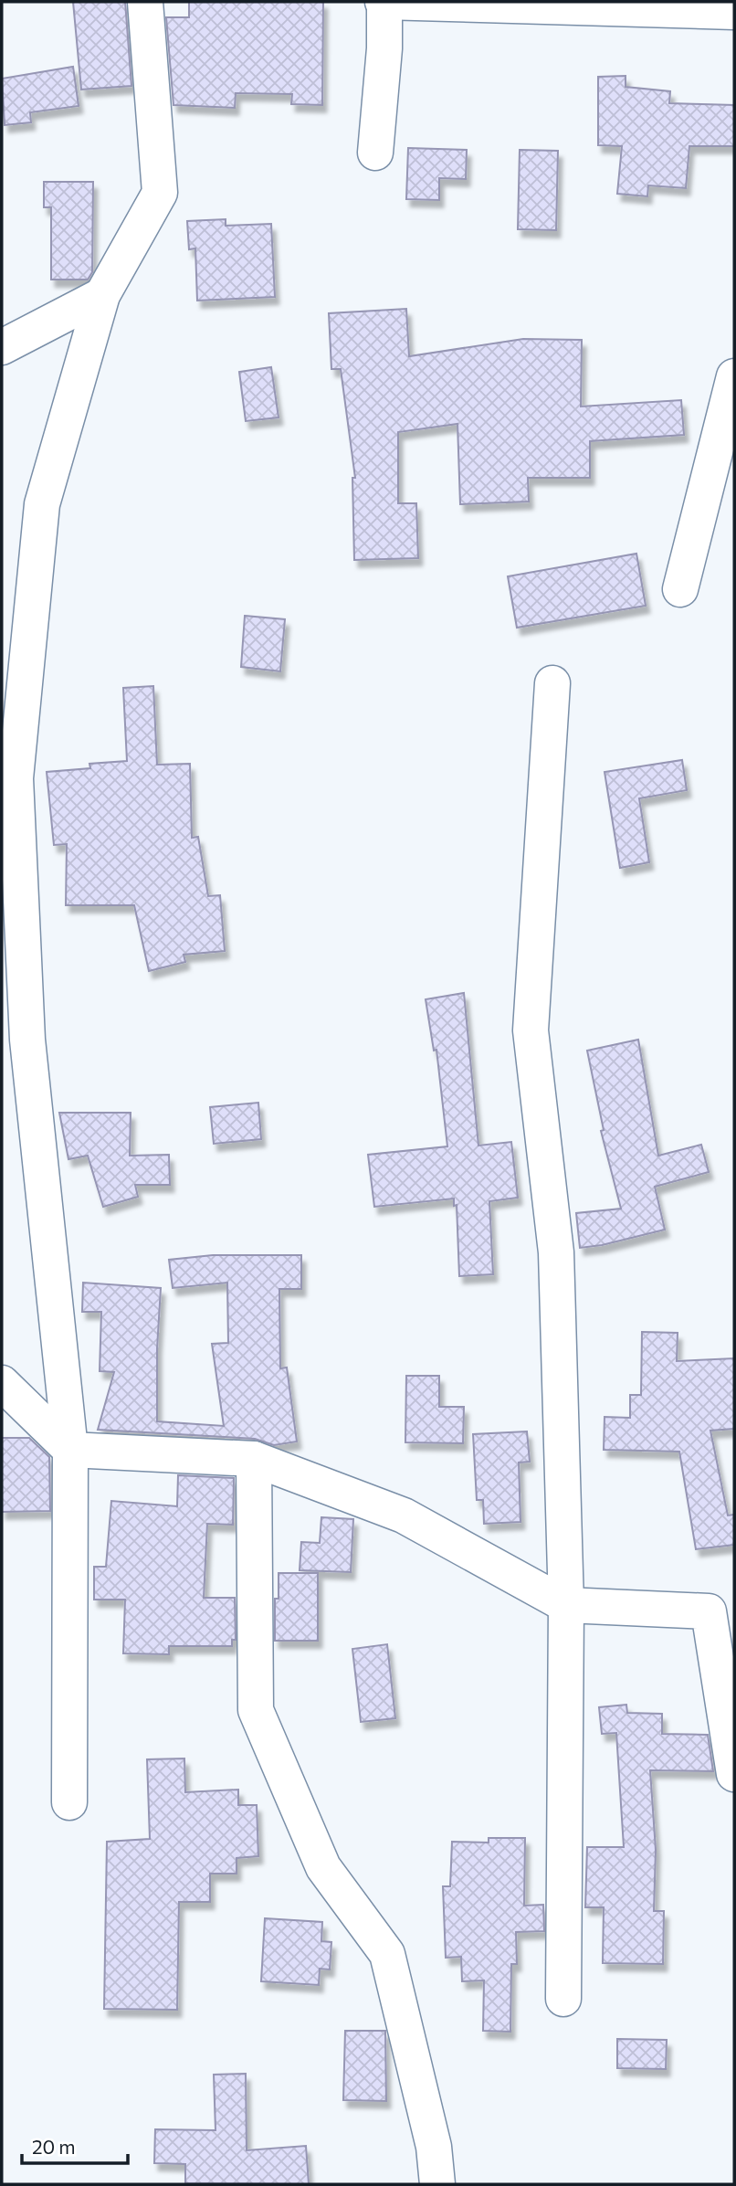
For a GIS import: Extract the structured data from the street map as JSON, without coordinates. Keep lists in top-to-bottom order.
{
  "scale_bar": "20 m"
}
